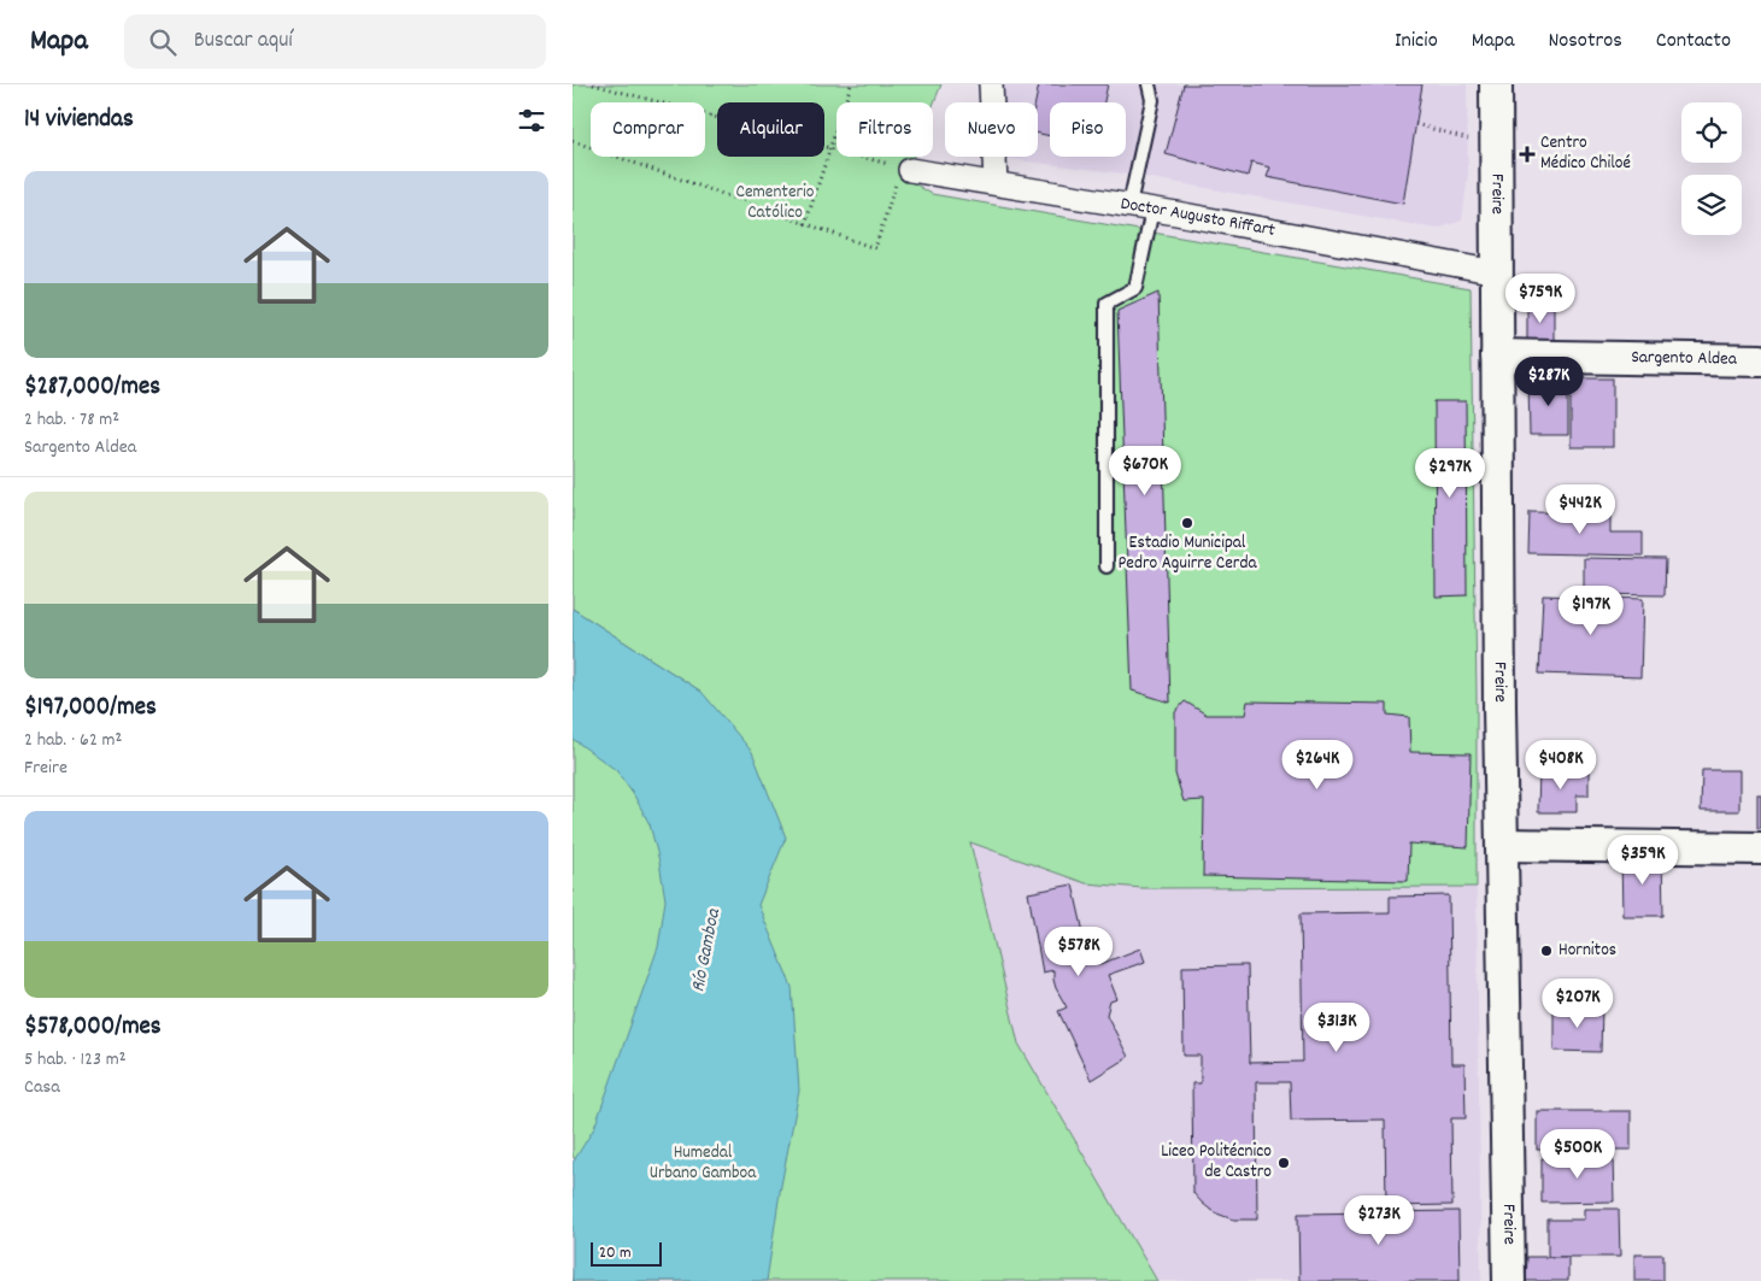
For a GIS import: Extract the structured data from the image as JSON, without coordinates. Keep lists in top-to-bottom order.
{
  "streets": {
    "main road": ["Freire", "Sargento Aldea"],
    "street": ["Doctor Augusto Riffart"]
  },
  "crossings": [
    ["Freire", "Doctor Augusto Riffart"],
    ["Freire", "Sargento Aldea"]
  ],
  "water": ["Río Gamboa"],
  "parks": ["Cementerio Católico", "Humedal Urbano Gamboa"],
  "places": {
    "health": ["Centro Médico Chiloé"],
    "other": ["Estadio Municipal Pedro Aguirre Cerda", "Hornitos", "Liceo Politécnico de Castro"]
  },
  "scale_bar": "20 m",
  "page": {
    "header": "Mapa",
    "search": "Buscar aquí",
    "nav": [
      "Inicio",
      "Mapa",
      "Nosotros",
      "Contacto"
    ],
    "heading": "14 viviendas",
    "chip": [
      "Comprar",
      "Alquilar",
      "Filtros",
      "Nuevo",
      "Piso"
    ],
    "list": [
      {
        "name": "$287,000/mes",
        "note": "2 hab. · 78 m² · Sargento Aldea"
      },
      {
        "name": "$197,000/mes",
        "note": "2 hab. · 62 m² · Freire"
      },
      {
        "name": "$578,000/mes",
        "note": "5 hab. · 123 m² · Casa"
      }
    ],
    "price": [
      "$759K",
      "$287K",
      "$670K",
      "$297K",
      "$442K",
      "$197K",
      "$264K",
      "$408K",
      "$359K",
      "$578K",
      "$207K",
      "$313K",
      "$500K",
      "$273K"
    ],
    "scale": "20 m"
  }
}
